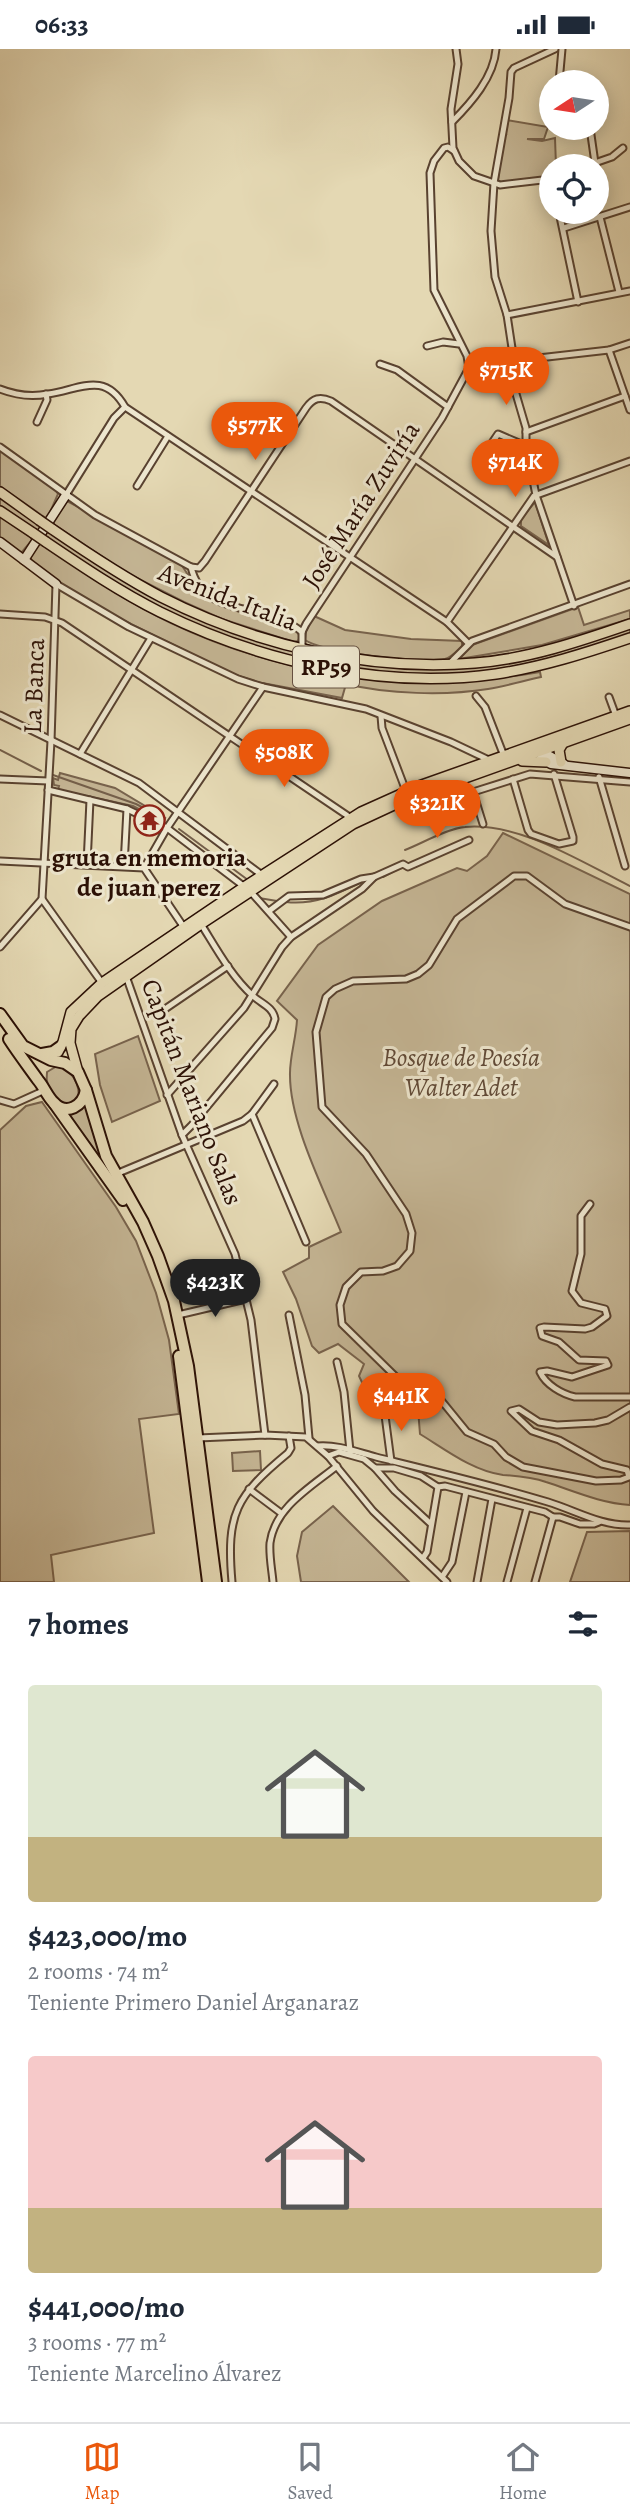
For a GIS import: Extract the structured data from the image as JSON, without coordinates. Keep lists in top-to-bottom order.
{
  "streets": {
    "main road": ["Avenida Italia", "RP59"],
    "street": ["José María Zuviría", "La Banca", "Capitán Mariano Salas"]
  },
  "parks": ["Bosque de Poesía Walter Adet"],
  "places": {
    "temple": ["gruta en memoria de juan perez"]
  },
  "north": "left",
  "page": {
    "status": "06:33",
    "price": [
      "$715K",
      "$577K",
      "$714K",
      "$508K",
      "$321K",
      "$423K",
      "$441K"
    ],
    "heading": "7 homes",
    "list": [
      {
        "name": "$423,000/mo",
        "note": "2 rooms · 74 m² · Teniente Primero Daniel Arganaraz"
      },
      {
        "name": "$441,000/mo",
        "note": "3 rooms · 77 m² · Teniente Marcelino Álvarez"
      }
    ],
    "tabs": ["Map", "Saved", "Home"]
  }
}
